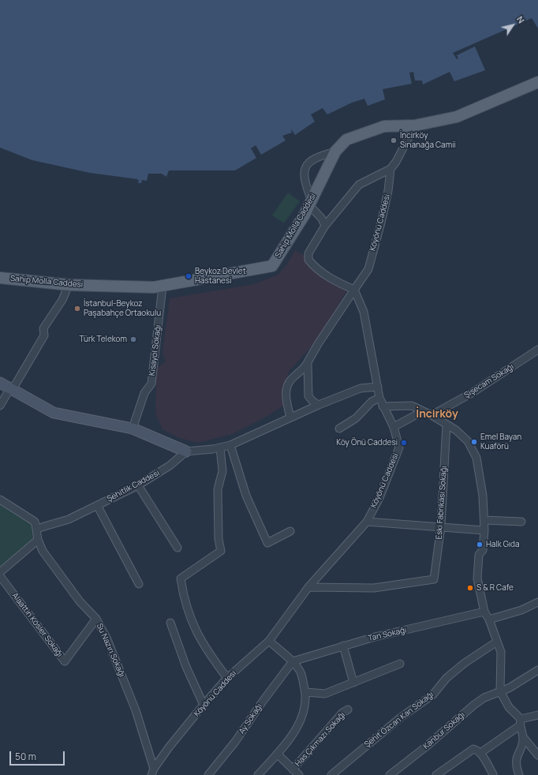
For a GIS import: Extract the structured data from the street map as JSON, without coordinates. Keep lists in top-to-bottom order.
{
  "streets": {
    "main road": ["Sahip Molla Caddesi"],
    "street": [
      "Köyönü Caddesi",
      "Kısayol Sokağı",
      "Şişecam Sokağı",
      "Şehitlik Caddesi",
      "Eski Fabrikası Sokağı",
      "Alaattin Kösler Sokağı",
      "Tan Sokağı",
      "Su Nazırı Sokağı",
      "Ay Sokağı",
      "Şehit Özcan Kan Sokağı",
      "Kanbur Sokağı",
      "Has Çıkmazı Sokağı"
    ]
  },
  "crossings": [
    ["Köyönü Caddesi", "Sahip Molla Caddesi"],
    ["Köyönü Caddesi", "Eski Fabrikası Sokağı"],
    ["Köyönü Caddesi", "Su Nazırı Sokağı"],
    ["Sahip Molla Caddesi", "Kısayol Sokağı"],
    ["Şehitlik Caddesi", "Su Nazırı Sokağı"],
    ["Alaattin Kösler Sokağı", "Su Nazırı Sokağı"],
    ["Tan Sokağı", "Ay Sokağı"]
  ],
  "districts": ["İncirköy"],
  "places": [
    "İncirköy Sinanağa Camii",
    "Beykoz Devlet Hastanesi",
    "İstanbul-Beykoz Paşabahçe Ortaokulu",
    "Türk Telekom",
    "Emel Bayan Kuaförü",
    "Köy Önü Caddesi",
    "Halk Gıda",
    "S & R Cafe"
  ],
  "scale_bar": "50 m",
  "north": "top right"
}
